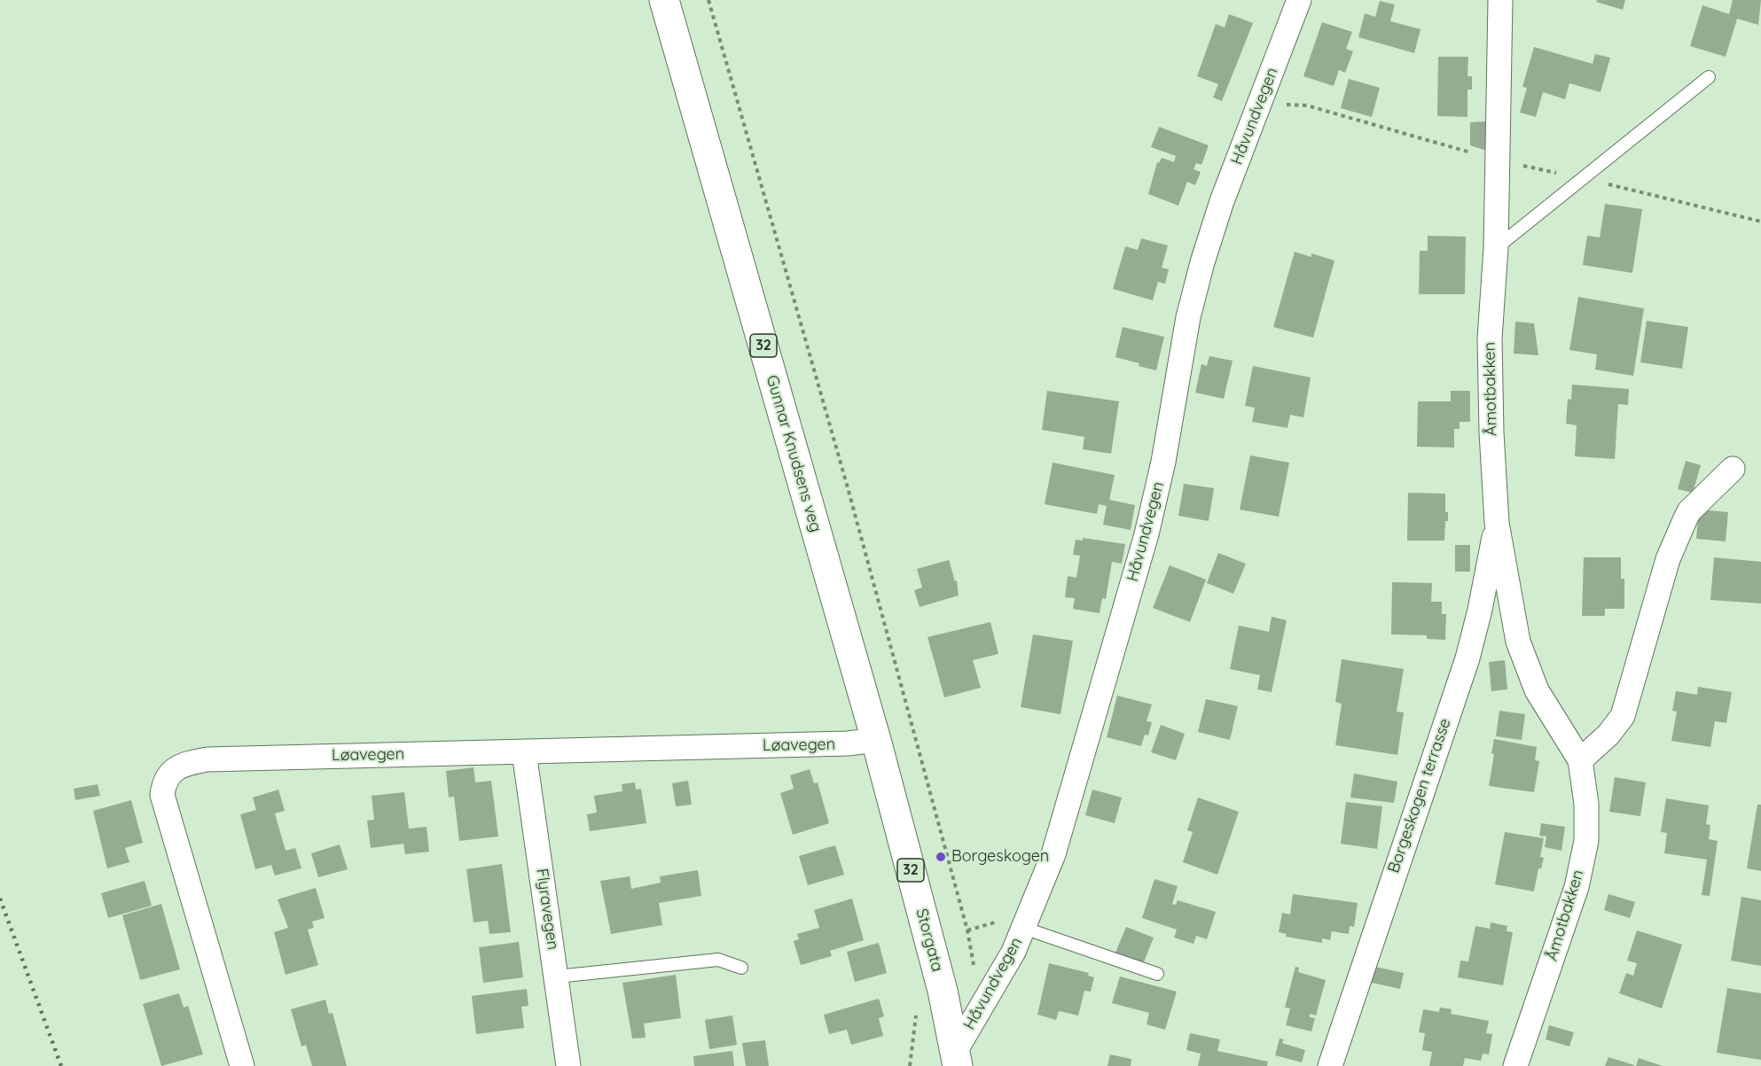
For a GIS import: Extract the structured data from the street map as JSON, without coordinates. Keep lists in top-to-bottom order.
{
  "streets": {
    "main road": ["32", "Gunnar Knudsens veg", "Storgata"],
    "street": [
      "Håvundvegen",
      "Åmotbakken",
      "Løavegen",
      "Borgeskogen terrasse",
      "Flyravegen"
    ]
  },
  "crossings": [
    ["Håvundvegen", "Storgata"],
    ["Åmotbakken", "Borgeskogen terrasse"],
    ["Gunnar Knudsens veg", "Storgata"],
    ["Løavegen", "Flyravegen"],
    ["Løavegen", "Storgata"]
  ],
  "places": ["Borgeskogen"]
}
